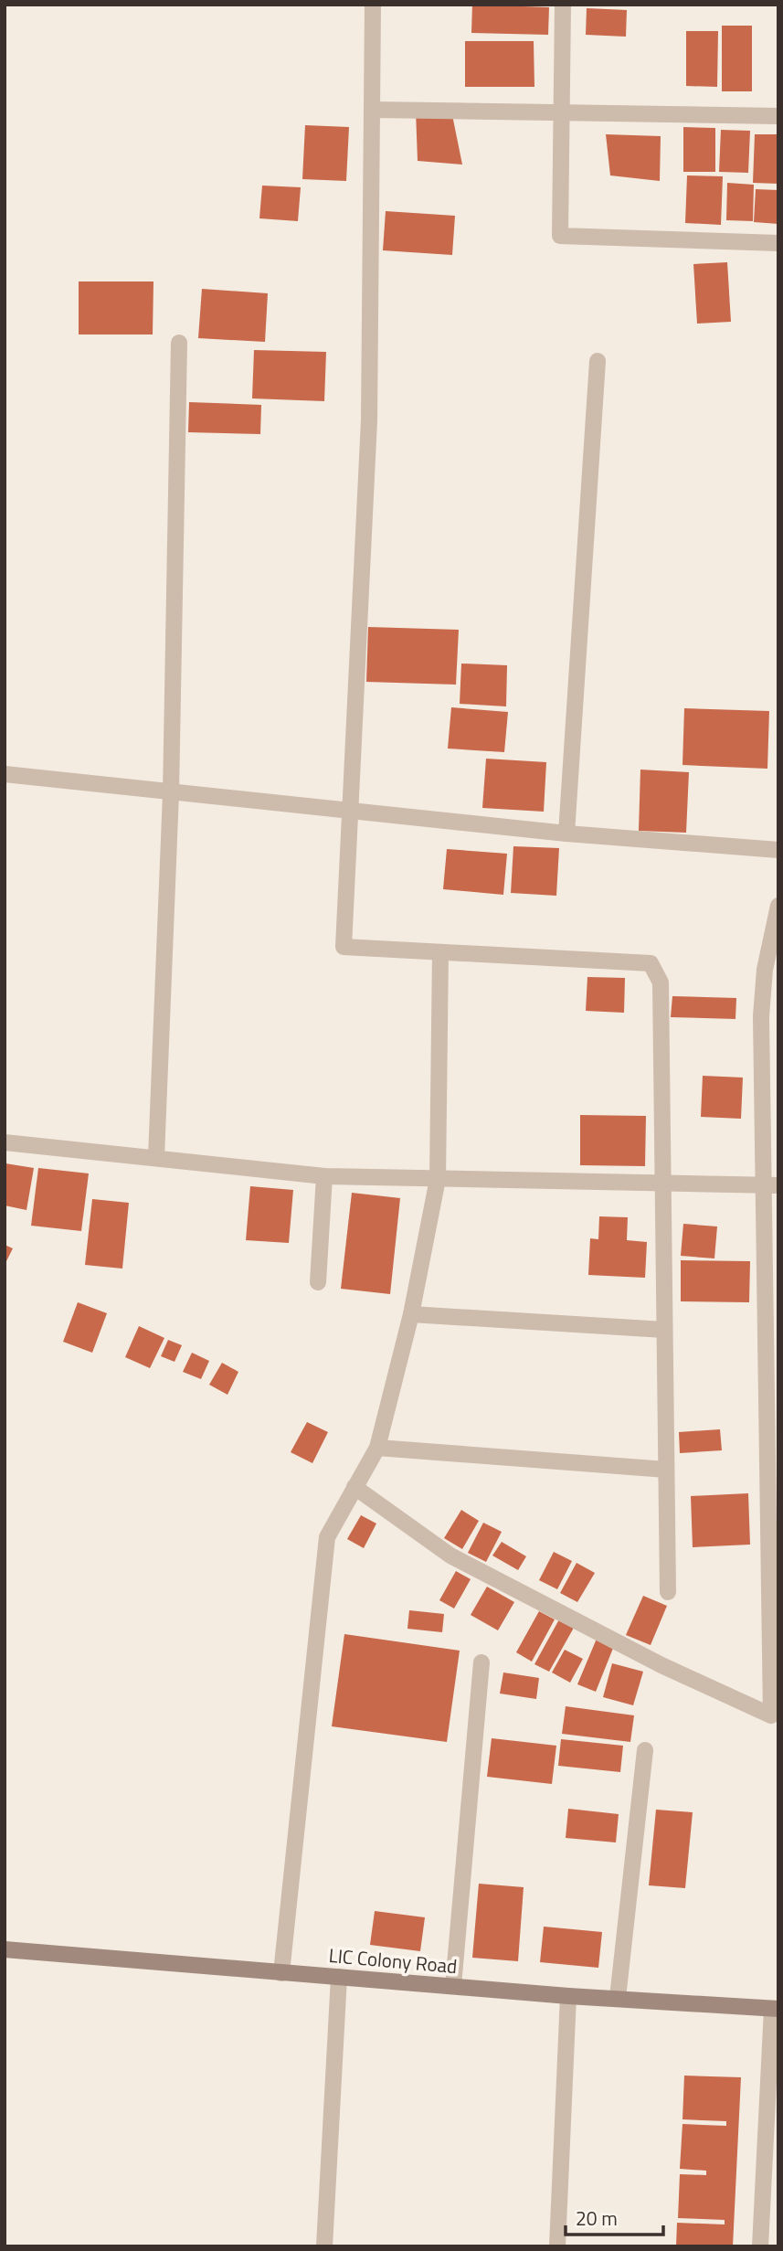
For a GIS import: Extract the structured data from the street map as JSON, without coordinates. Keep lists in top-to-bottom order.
{
  "streets": {
    "main road": ["LIC Colony Road"]
  },
  "scale_bar": "20 m"
}
